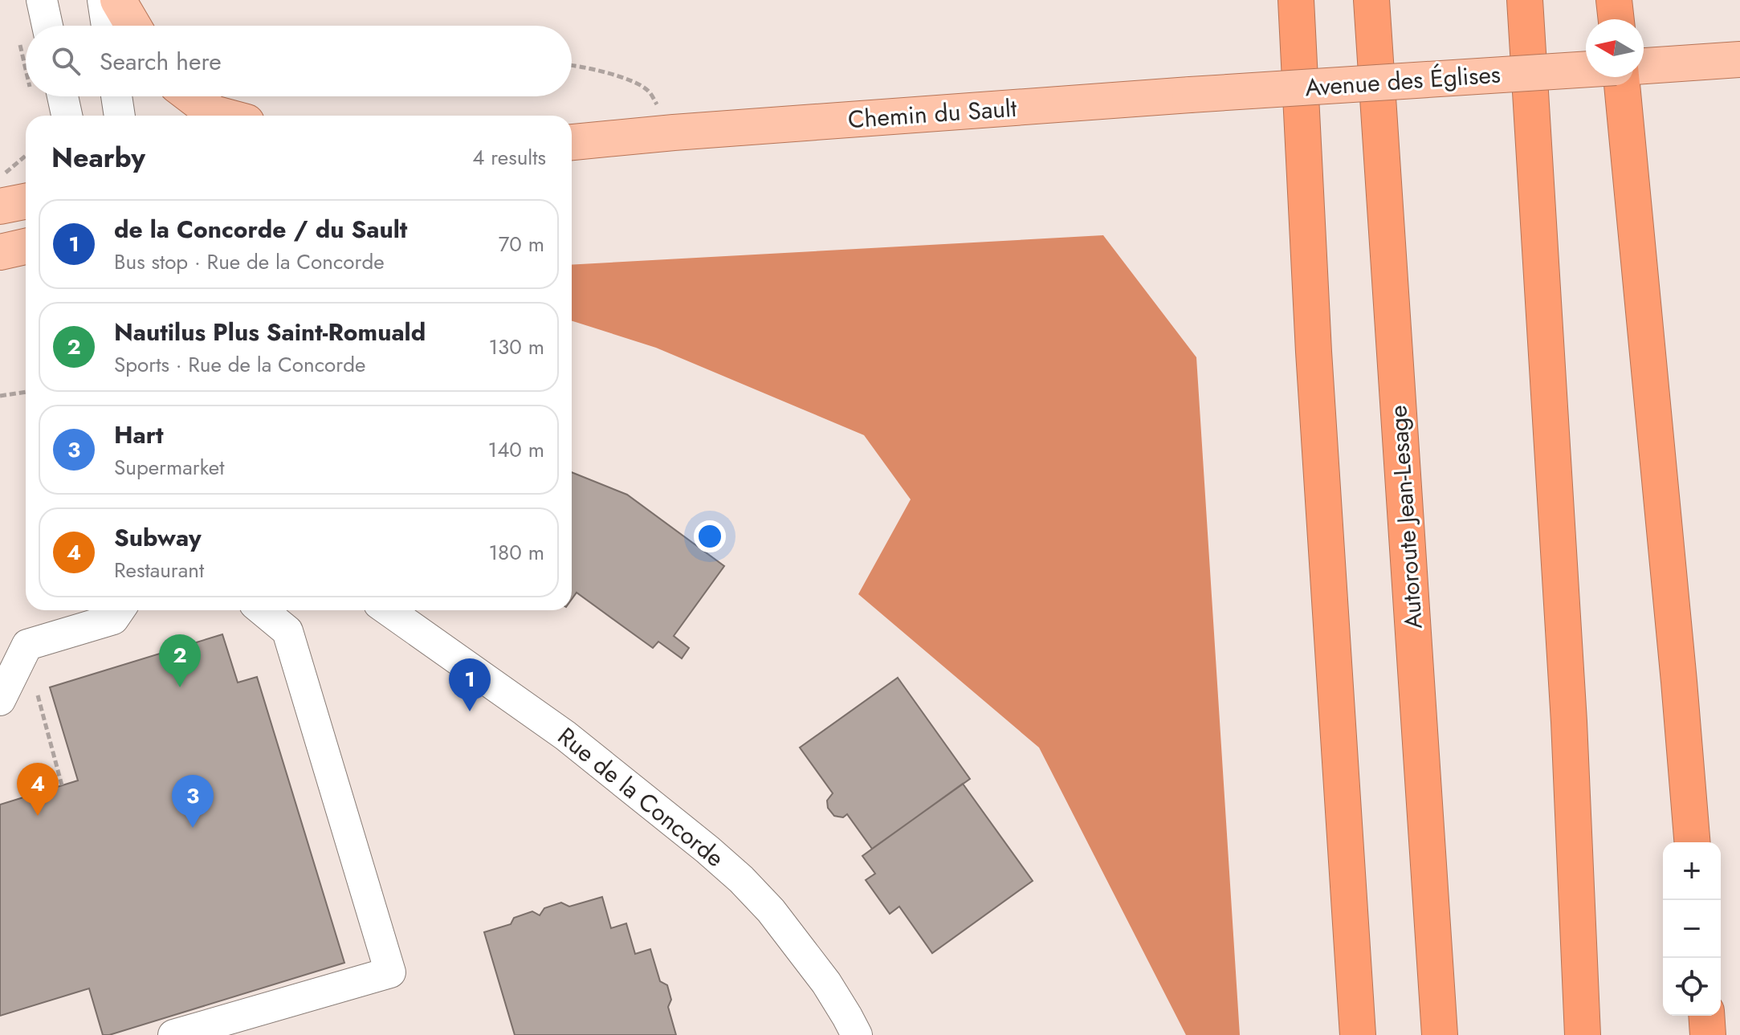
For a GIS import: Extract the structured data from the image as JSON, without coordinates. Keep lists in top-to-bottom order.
{
  "streets": {
    "highway": ["Autoroute Jean-Lesage"],
    "main road": ["Avenue des Églises", "Chemin du Sault"],
    "street": ["Rue de la Concorde"]
  },
  "crossings": [
    ["Avenue des Églises", "Chemin du Sault"]
  ],
  "north": "left",
  "page": {
    "search": "Search here",
    "heading": ["Nearby", "4 results"],
    "list": [
      {
        "mark": "1",
        "name": "de la Concorde / du Sault",
        "note": "Bus stop · Rue de la Concorde",
        "value": "70 m"
      },
      {
        "mark": "2",
        "name": "Nautilus Plus Saint-Romuald",
        "note": "Sports · Rue de la Concorde",
        "value": "130 m"
      },
      {
        "mark": "3",
        "name": "Hart",
        "note": "Supermarket",
        "value": "140 m"
      },
      {
        "mark": "4",
        "name": "Subway",
        "note": "Restaurant",
        "value": "180 m"
      }
    ],
    "pins": [
      "2",
      "1",
      "4",
      "3"
    ],
    "map_buttons": ["+", "−"]
  }
}
